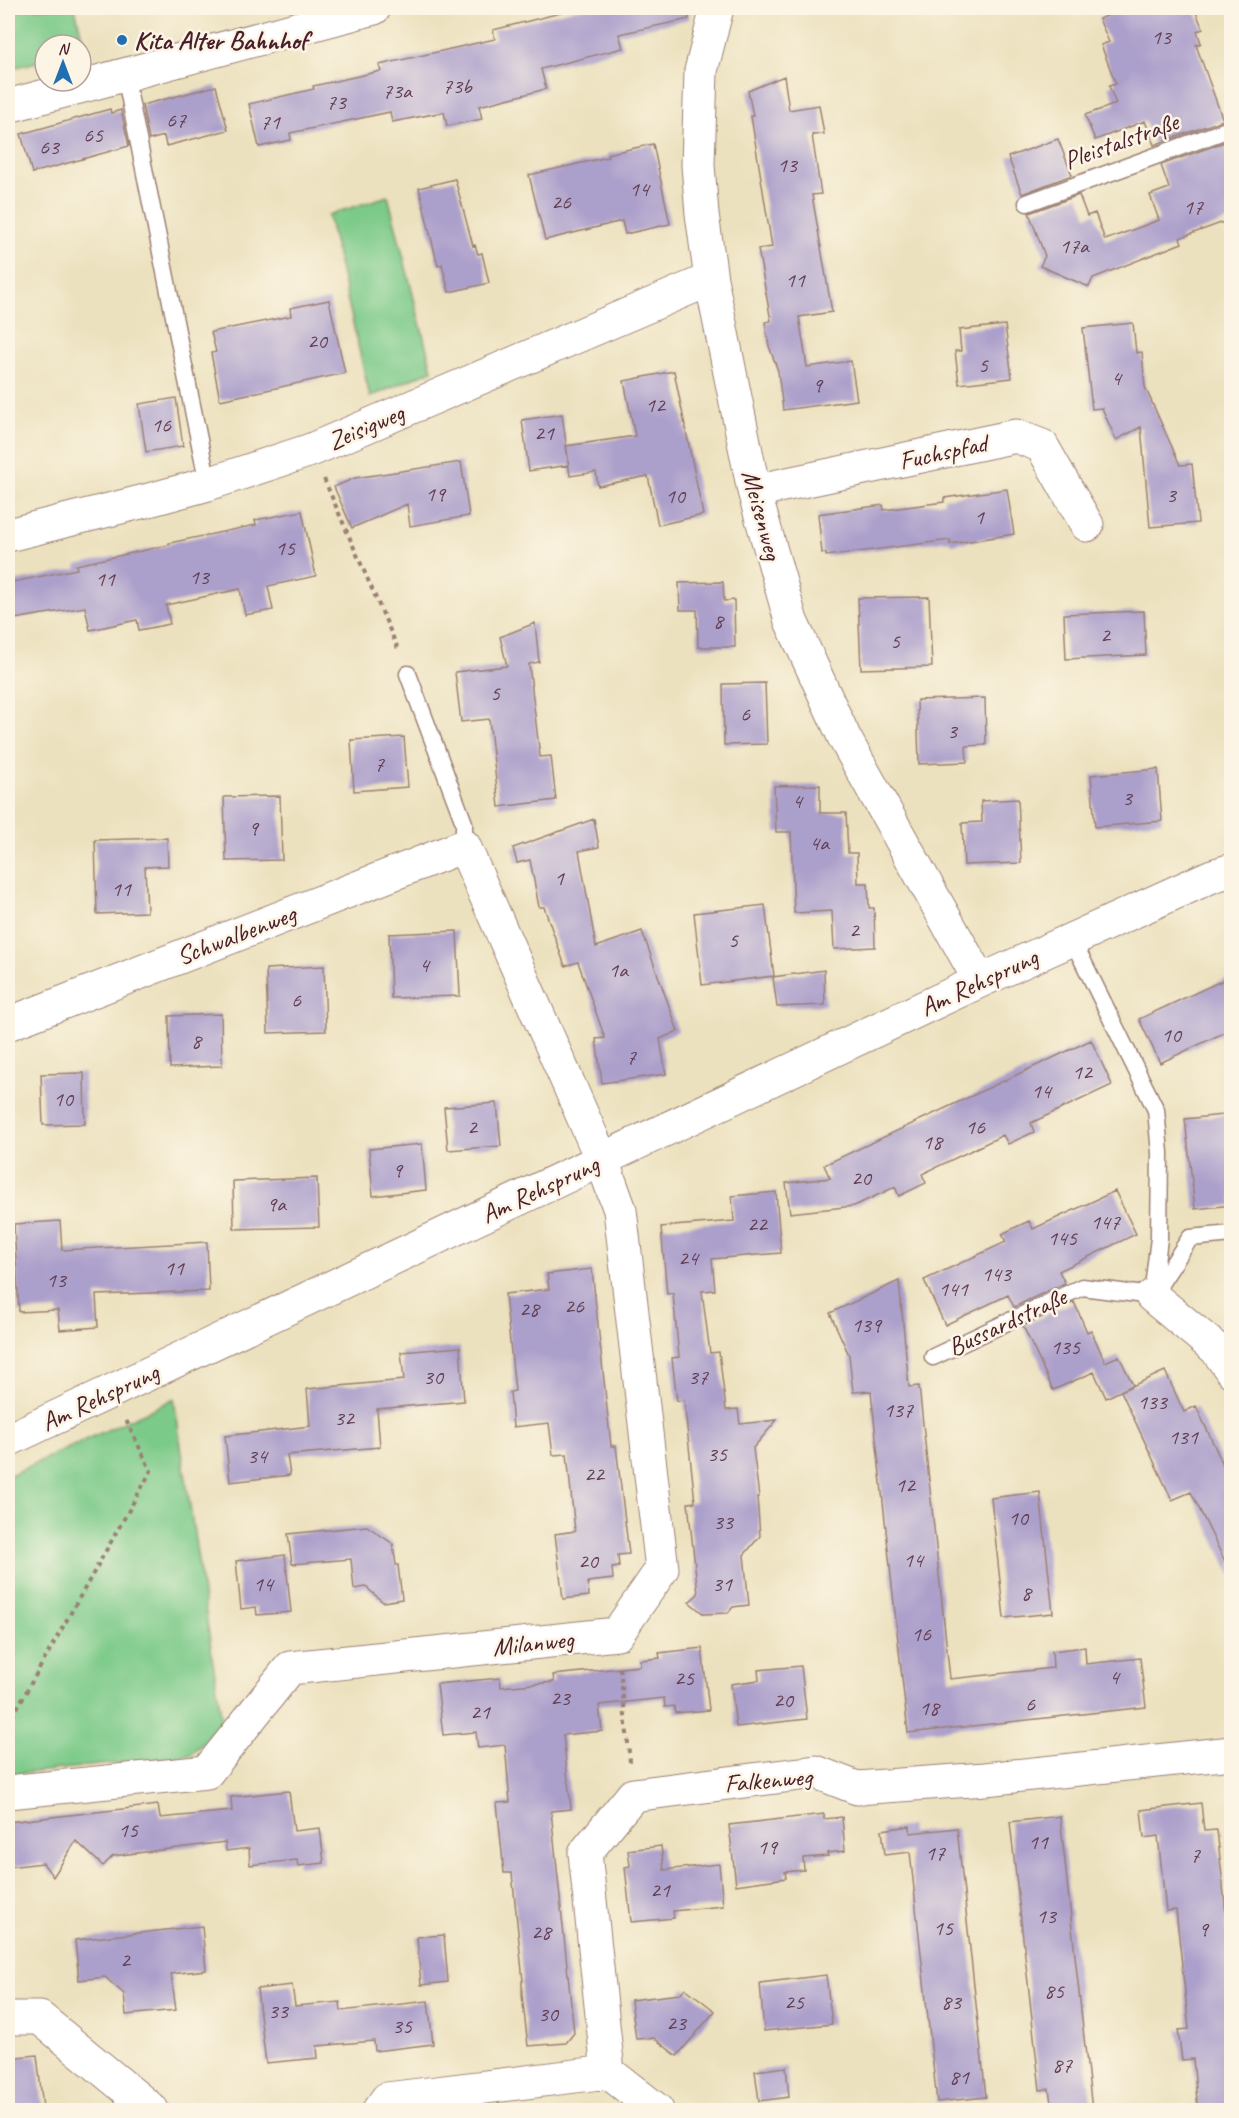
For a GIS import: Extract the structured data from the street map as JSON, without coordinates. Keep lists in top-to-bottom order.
{
  "streets": {
    "street": [
      "Zeisigweg",
      "Fuchspfad",
      "Meisenweg",
      "Schwalbenweg",
      "Am Rehsprung",
      "Milanweg",
      "Falkenweg"
    ],
    "lane": ["Pleistalstraße", "Bussardstraße"]
  },
  "crossings": [
    ["Zeisigweg", "Meisenweg"],
    ["Fuchspfad", "Meisenweg"],
    ["Meisenweg", "Am Rehsprung"]
  ],
  "places": ["Kita Alter Bahnhof"],
  "house_numbers": [
    "13",
    "73b",
    "73a",
    "73",
    "67",
    "71",
    "65",
    "63",
    "13",
    "14",
    "26",
    "17",
    "17a",
    "11",
    "20",
    "5",
    "4",
    "9",
    "12",
    "16",
    "21",
    "19",
    "3",
    "10",
    "1",
    "15",
    "13",
    "11",
    "8",
    "2",
    "5",
    "5",
    "6",
    "3",
    "7",
    "3",
    "4",
    "9",
    "4a",
    "1",
    "11",
    "2",
    "5",
    "4",
    "1a",
    "6",
    "10",
    "8",
    "7",
    "12",
    "14",
    "10",
    "2",
    "16",
    "18",
    "9",
    "20",
    "9a",
    "147",
    "22",
    "145",
    "24",
    "11",
    "143",
    "13",
    "141",
    "26",
    "28",
    "139",
    "135",
    "30",
    "37",
    "133",
    "137",
    "32",
    "131",
    "35",
    "34",
    "22",
    "12",
    "10",
    "33",
    "14",
    "20",
    "14",
    "31",
    "8",
    "16",
    "4",
    "25",
    "23",
    "20",
    "6",
    "18",
    "21",
    "15",
    "11",
    "19",
    "17",
    "7",
    "21",
    "13",
    "15",
    "9",
    "28",
    "2",
    "85",
    "25",
    "83",
    "33",
    "30",
    "23",
    "35",
    "87",
    "81"
  ],
  "north": "top"
}
